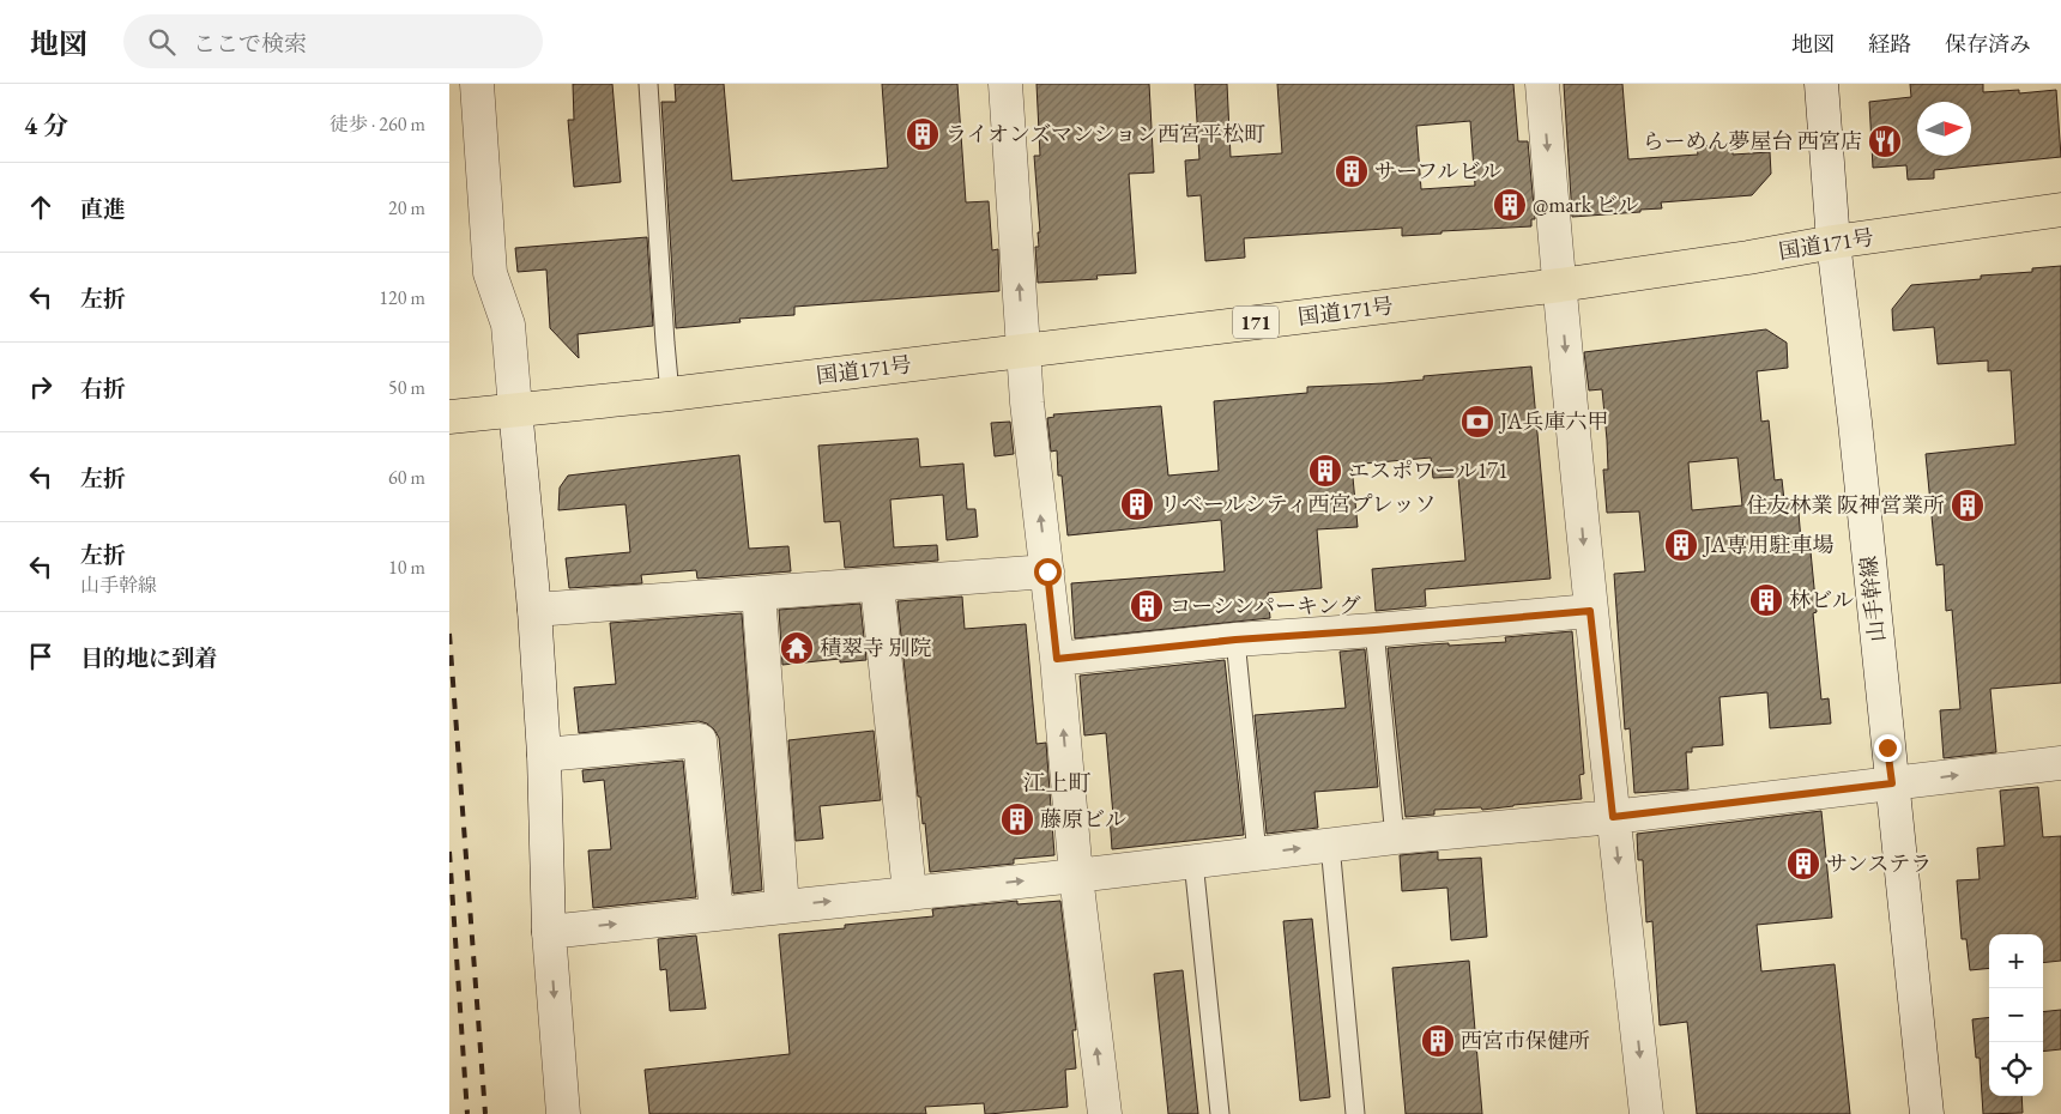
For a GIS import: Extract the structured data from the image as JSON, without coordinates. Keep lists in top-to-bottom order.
{
  "streets": {
    "highway": ["国道171号", "171"],
    "street": ["山手幹線"]
  },
  "crossings": [
    ["国道171号", "山手幹線"]
  ],
  "districts": ["江上町"],
  "places": {
    "building": [
      "ライオンズマンション西宮平松町",
      "サーフルビル",
      "@mark ビル",
      "エスポワール171",
      "リベールシティ西宮プレッソ",
      "住友林業 阪神営業所",
      "JA専用駐車場",
      "林ビル",
      "コーシンパーキング",
      "藤原ビル",
      "サンステラ",
      "西宮市保健所"
    ],
    "restaurant": ["らーめん夢屋台 西宮店"],
    "bank": ["JA兵庫六甲"],
    "temple": ["積翠寺 別院"]
  },
  "north": "right",
  "page": {
    "header": "地図",
    "search": "ここで検索",
    "nav": ["地図", "経路", "保存済み"],
    "heading": ["4 分", "徒歩 · 260 m"],
    "list": [
      ["直進", "20 m"],
      ["左折", "120 m"],
      ["右折", "50 m"],
      ["左折", "60 m"],
      ["左折", "山手幹線", "10 m"],
      "目的地に到着"
    ],
    "map_buttons": ["+", "−"]
  }
}
